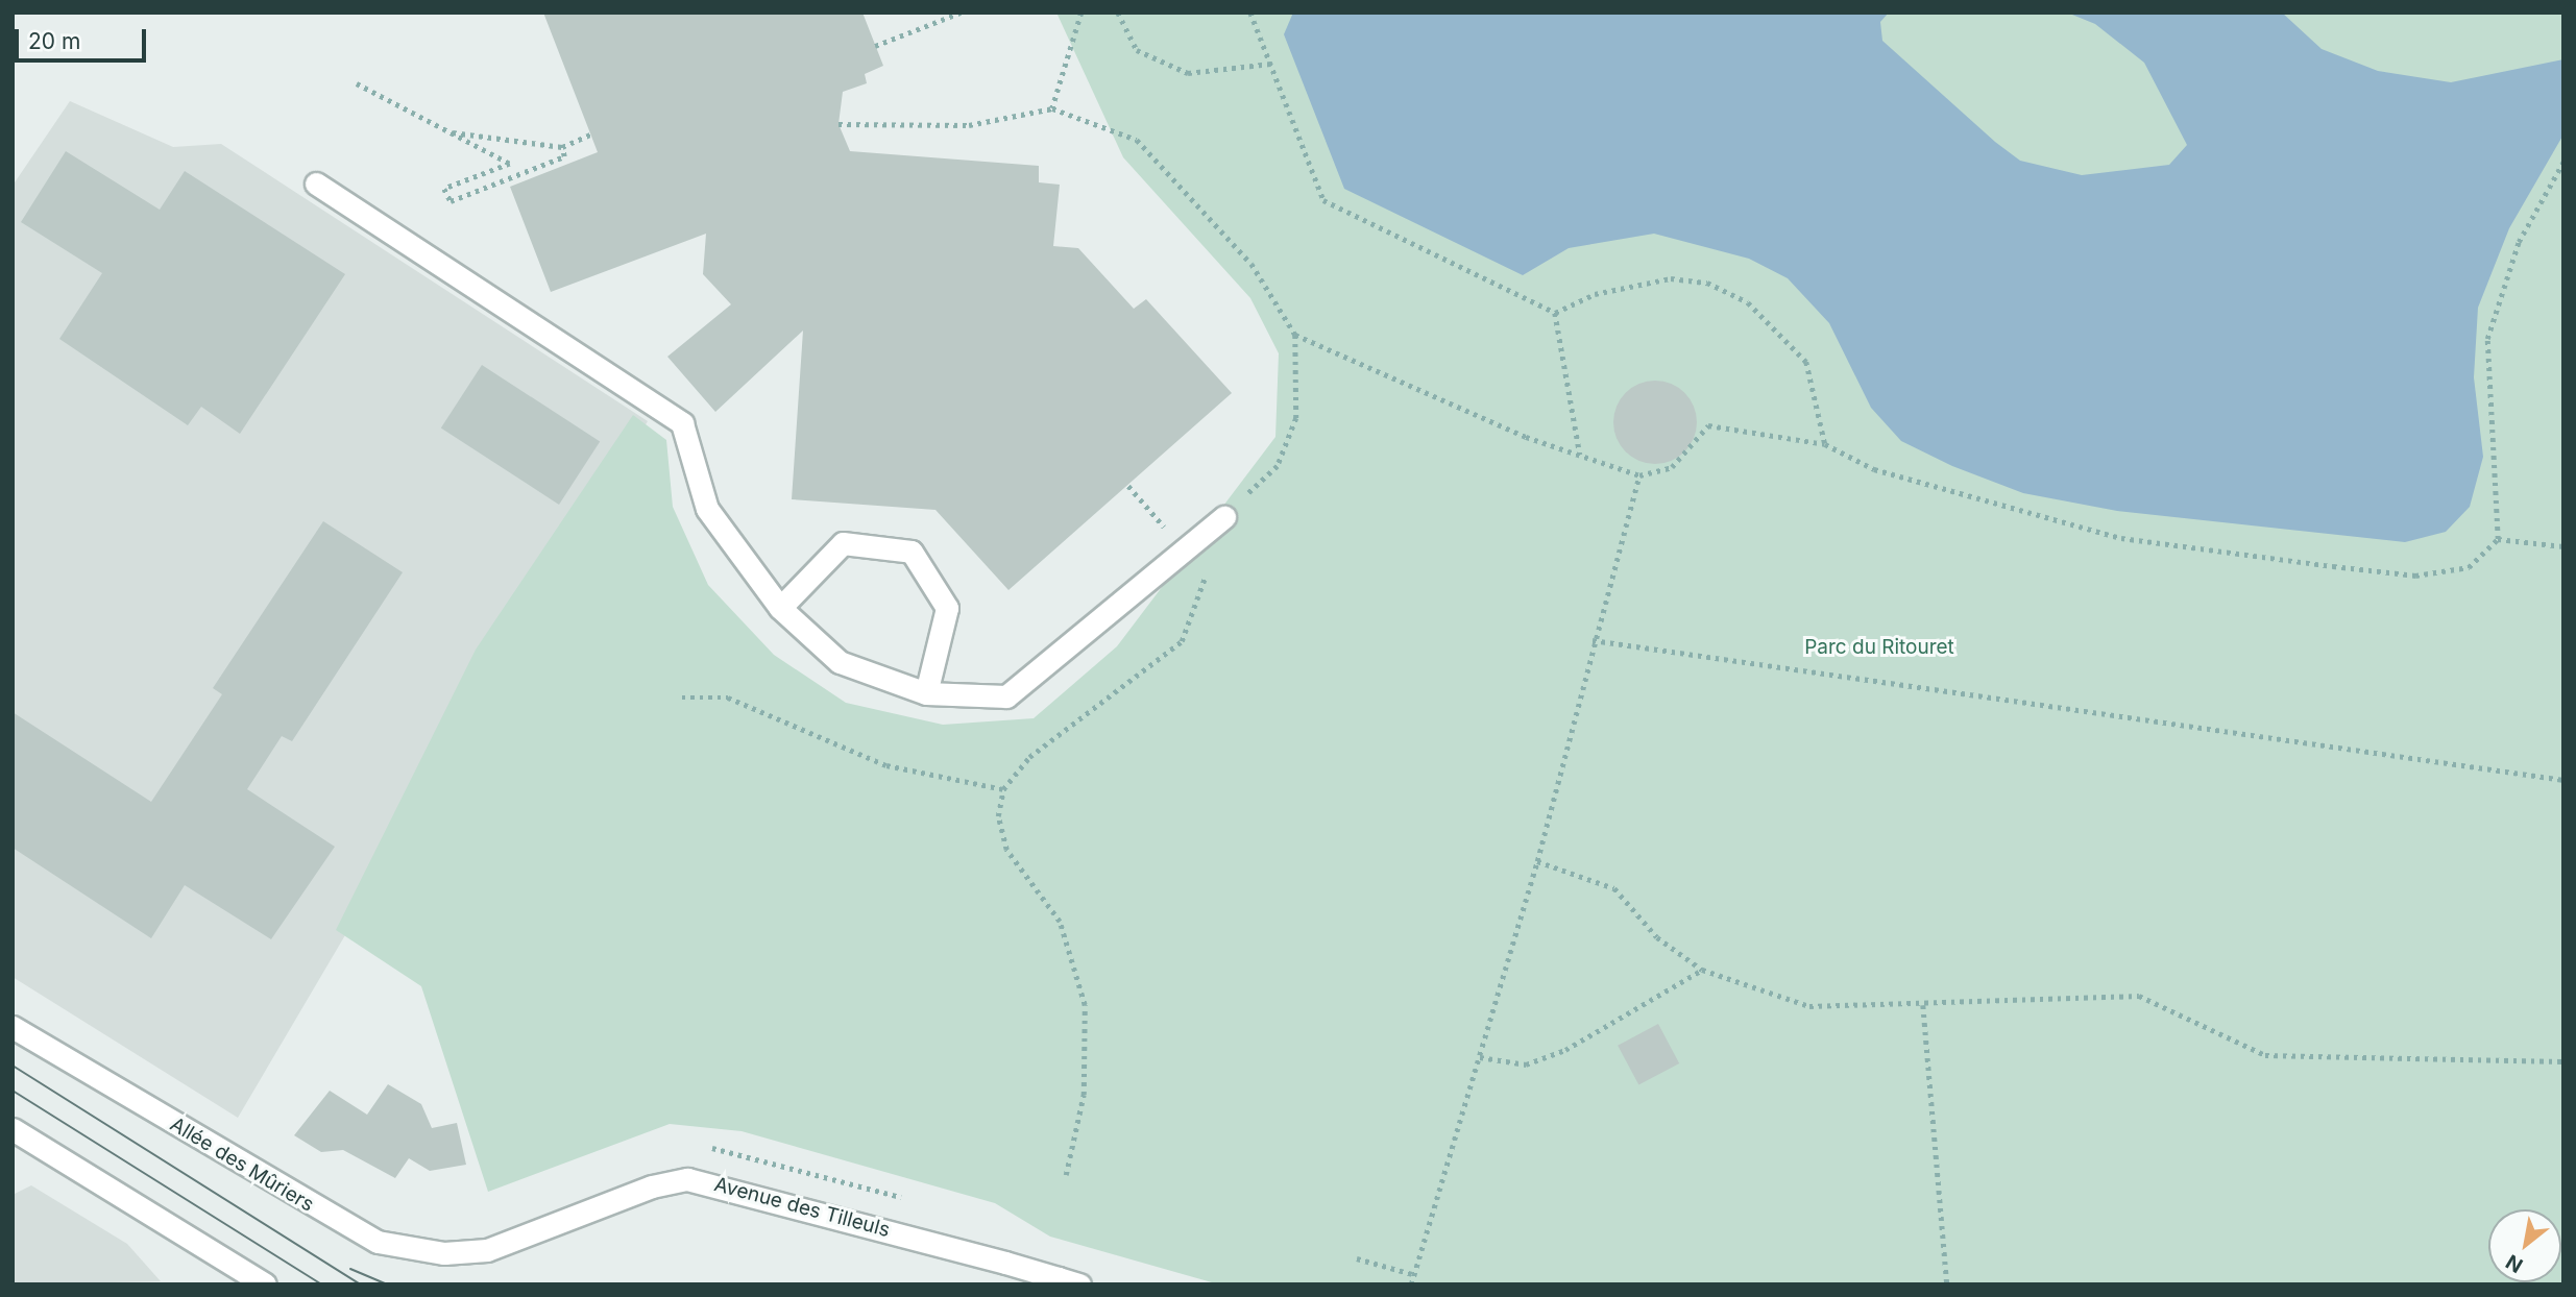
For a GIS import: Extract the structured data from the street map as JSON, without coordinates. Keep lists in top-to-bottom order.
{
  "streets": {
    "street": ["Allée des Mûriers", "Avenue des Tilleuls"]
  },
  "crossings": [
    ["Allée des Mûriers", "Avenue des Tilleuls"]
  ],
  "parks": ["Parc du Ritouret"],
  "scale_bar": "20 m",
  "north": "bottom left"
}
